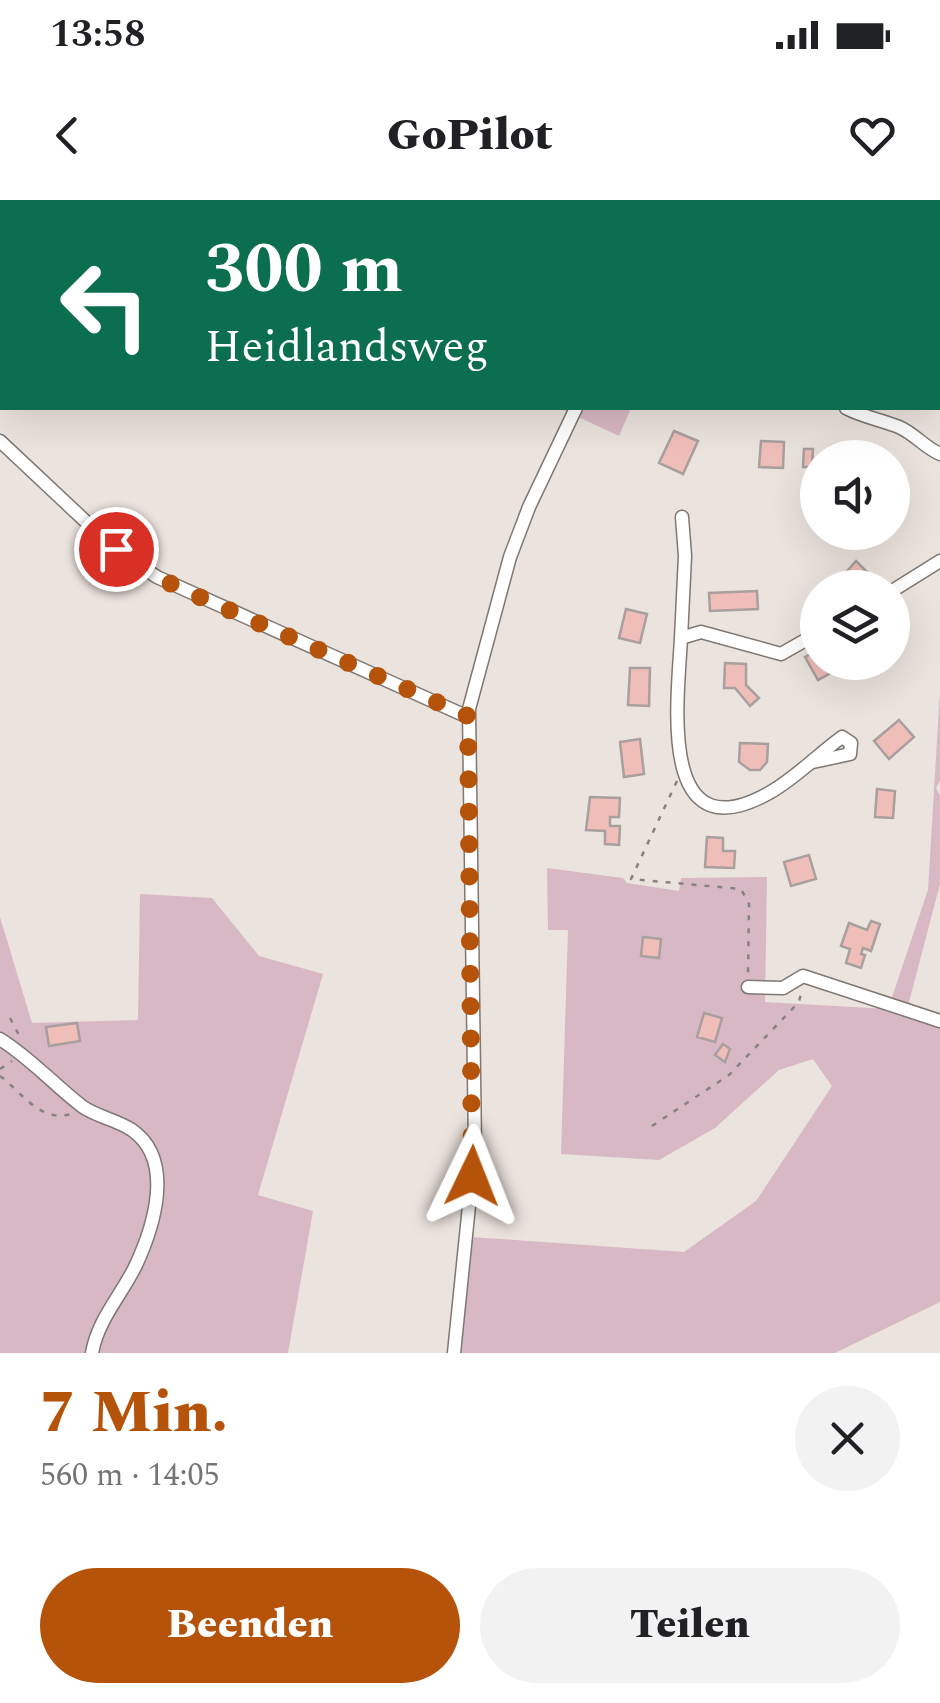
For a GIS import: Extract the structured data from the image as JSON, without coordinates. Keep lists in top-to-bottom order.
{
  "page": {
    "status": "13:58",
    "header": "GoPilot",
    "turn": ["300 m", "Heidlandsweg"],
    "heading": ["7 Min.", "560 m · 14:05"],
    "buttons": ["Beenden", "Teilen"]
  }
}
